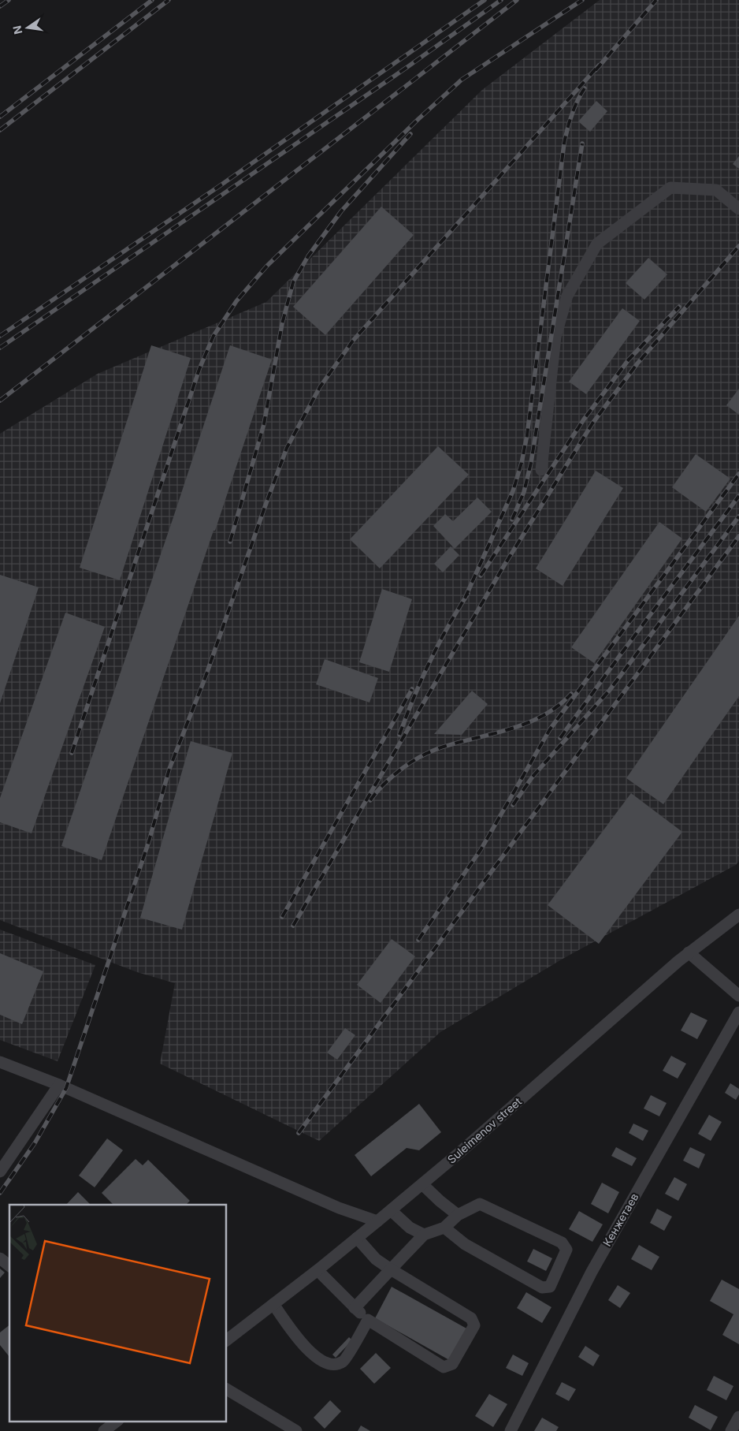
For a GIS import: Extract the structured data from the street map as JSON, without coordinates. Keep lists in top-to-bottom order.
{
  "streets": {
    "street": ["Suleimenov street", "Кенжетаев"]
  },
  "north": "left"
}
